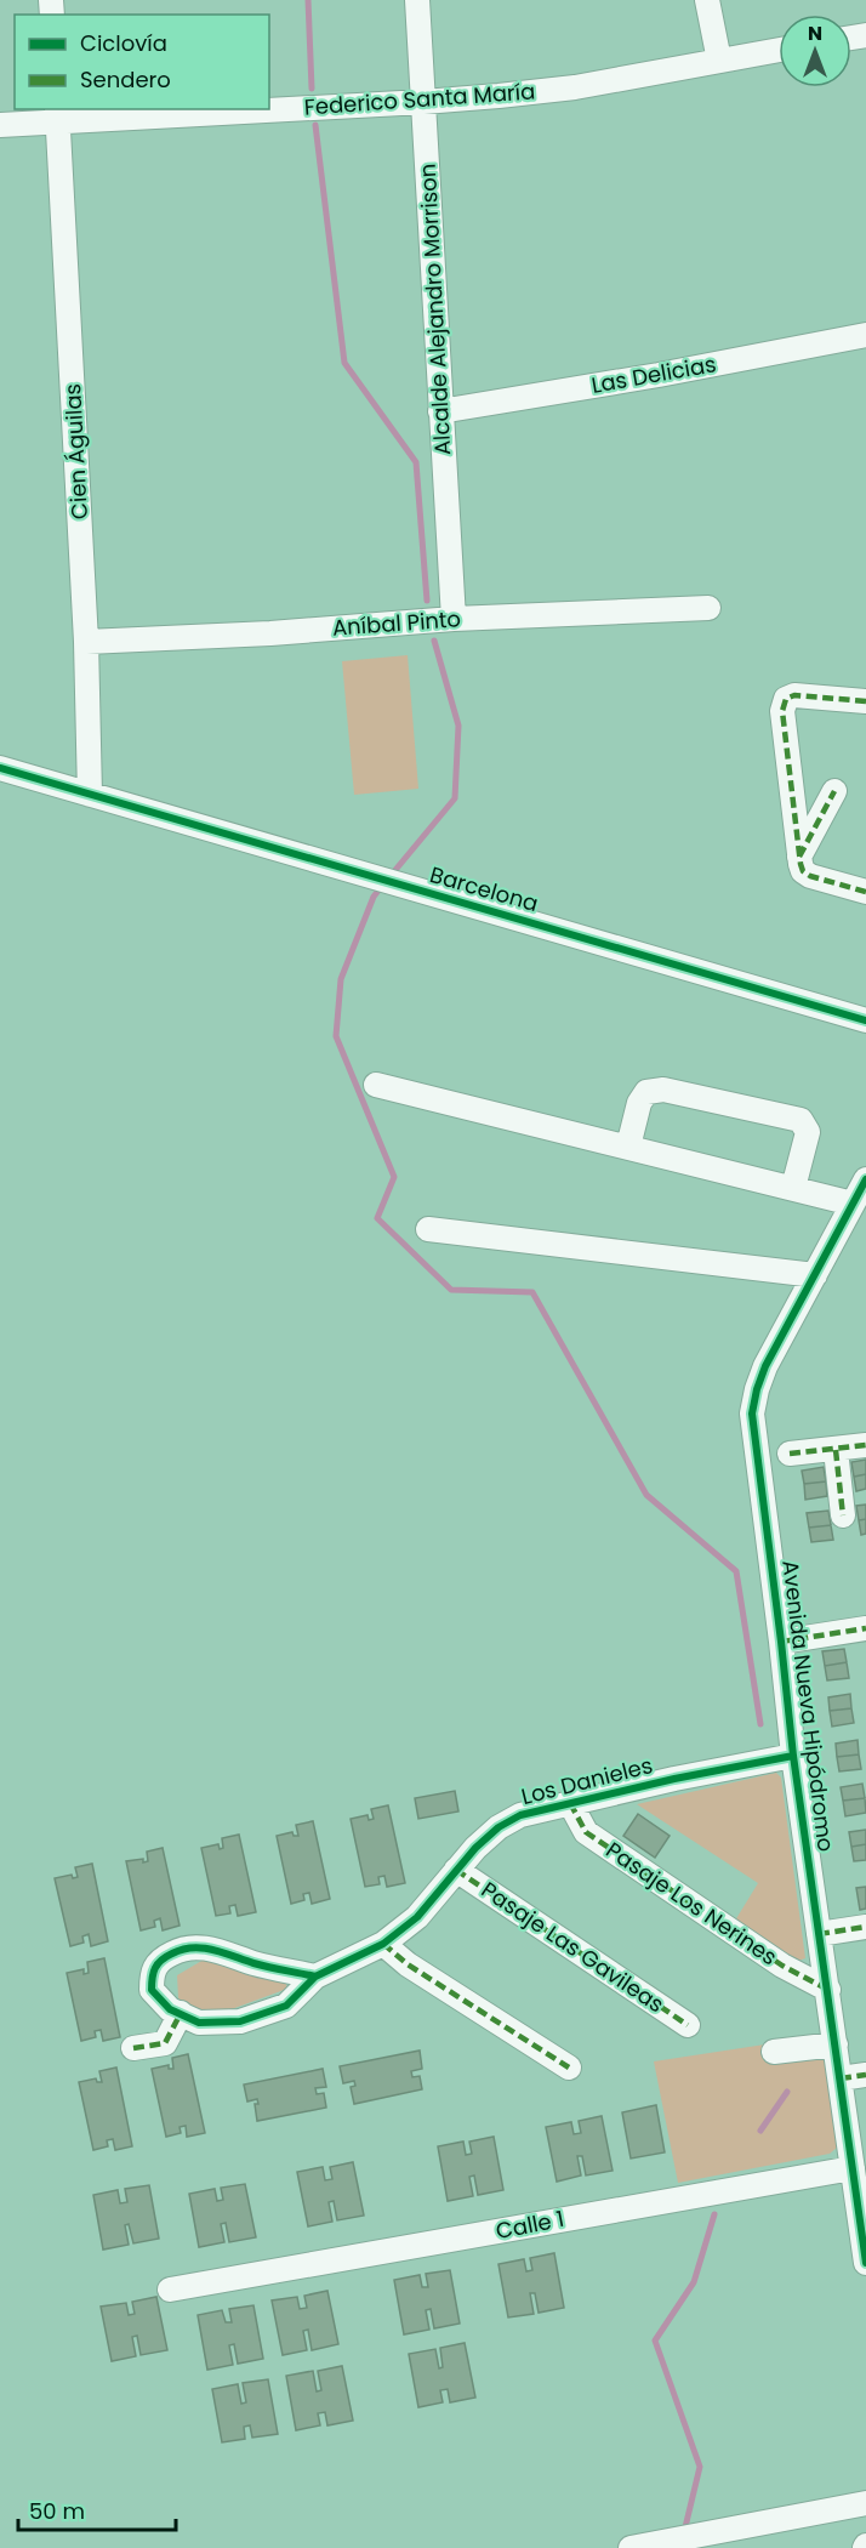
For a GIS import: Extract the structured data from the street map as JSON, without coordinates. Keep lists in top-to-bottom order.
{
  "streets": {
    "street": [
      "Federico Santa María",
      "Alcalde Alejandro Morrison",
      "Las Delicias",
      "Cien Águilas",
      "Aníbal Pinto",
      "Barcelona",
      "Avenida Nueva Hipódromo",
      "Los Danieles",
      "Pasaje Los Nerines",
      "Pasaje Las Gavileas",
      "Calle 1"
    ]
  },
  "crossings": [
    ["Federico Santa María", "Alcalde Alejandro Morrison"],
    ["Federico Santa María", "Cien Águilas"],
    ["Alcalde Alejandro Morrison", "Las Delicias"],
    ["Alcalde Alejandro Morrison", "Aníbal Pinto"],
    ["Cien Águilas", "Aníbal Pinto"],
    ["Cien Águilas", "Barcelona"],
    ["Avenida Nueva Hipódromo", "Los Danieles"],
    ["Avenida Nueva Hipódromo", "Pasaje Los Nerines"],
    ["Avenida Nueva Hipódromo", "Calle 1"],
    ["Los Danieles", "Pasaje Los Nerines"],
    ["Los Danieles", "Pasaje Las Gavileas"]
  ],
  "legend": ["Ciclovía", "Sendero"],
  "scale_bar": "50 m",
  "north": "top"
}
